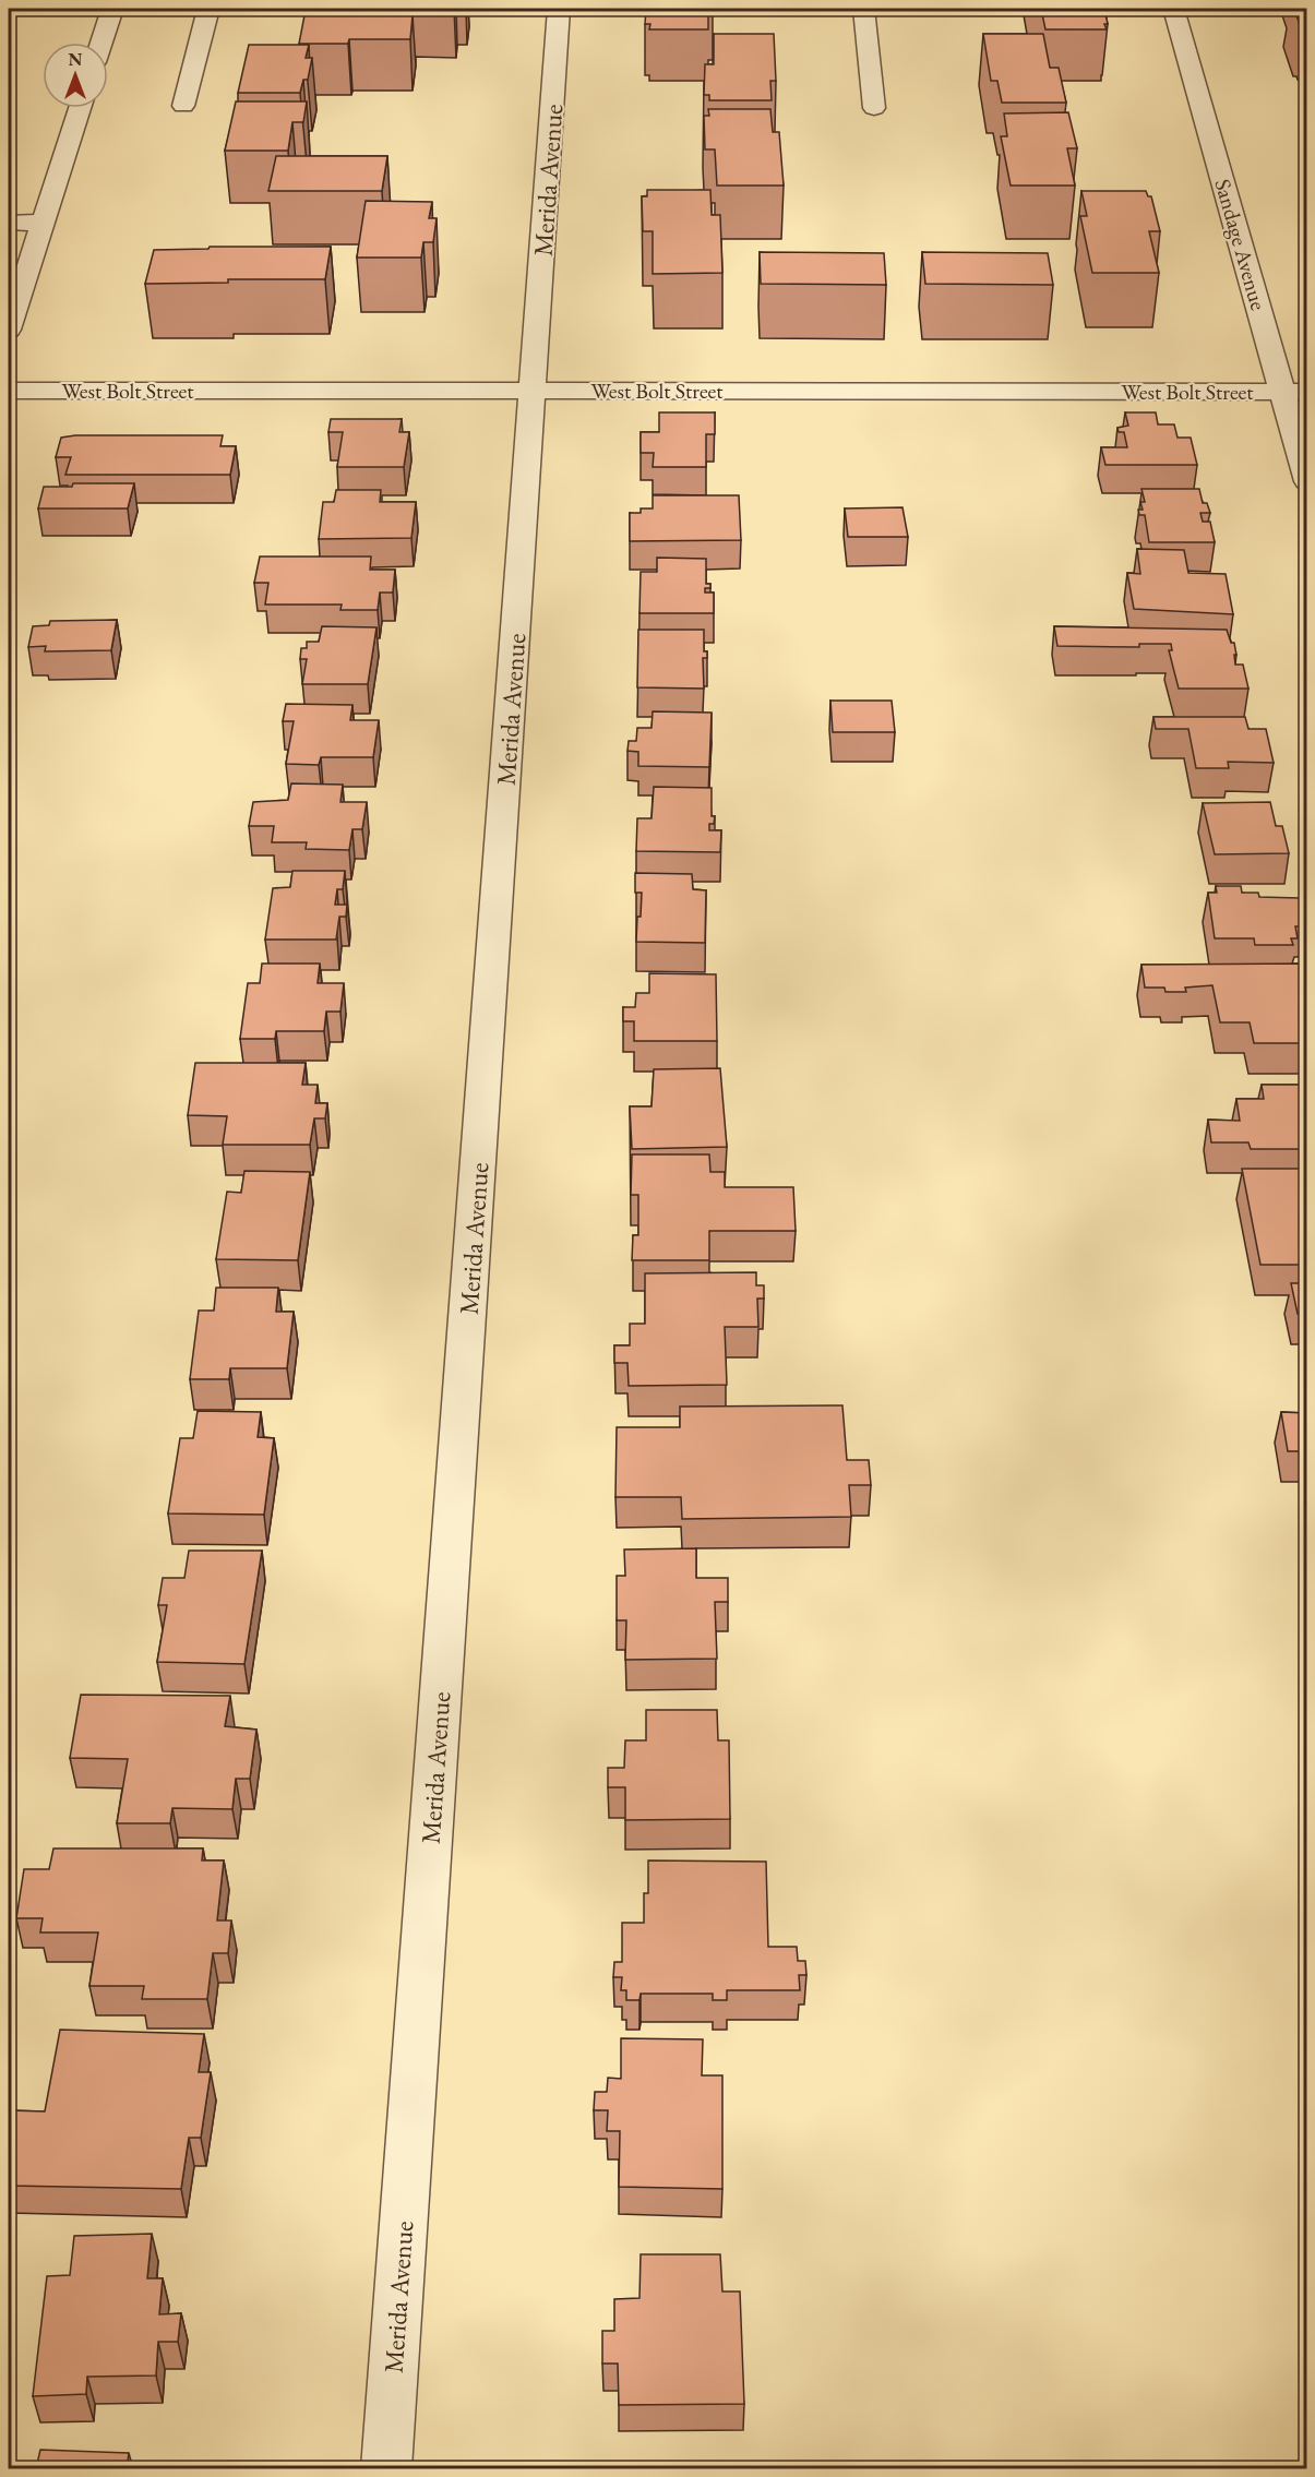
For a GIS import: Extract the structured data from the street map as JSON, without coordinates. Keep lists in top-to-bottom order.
{
  "streets": {
    "street": ["Merida Avenue", "Sandage Avenue", "West Bolt Street"]
  },
  "crossings": [
    ["Merida Avenue", "West Bolt Street"],
    ["Sandage Avenue", "West Bolt Street"]
  ],
  "north": "top"
}
